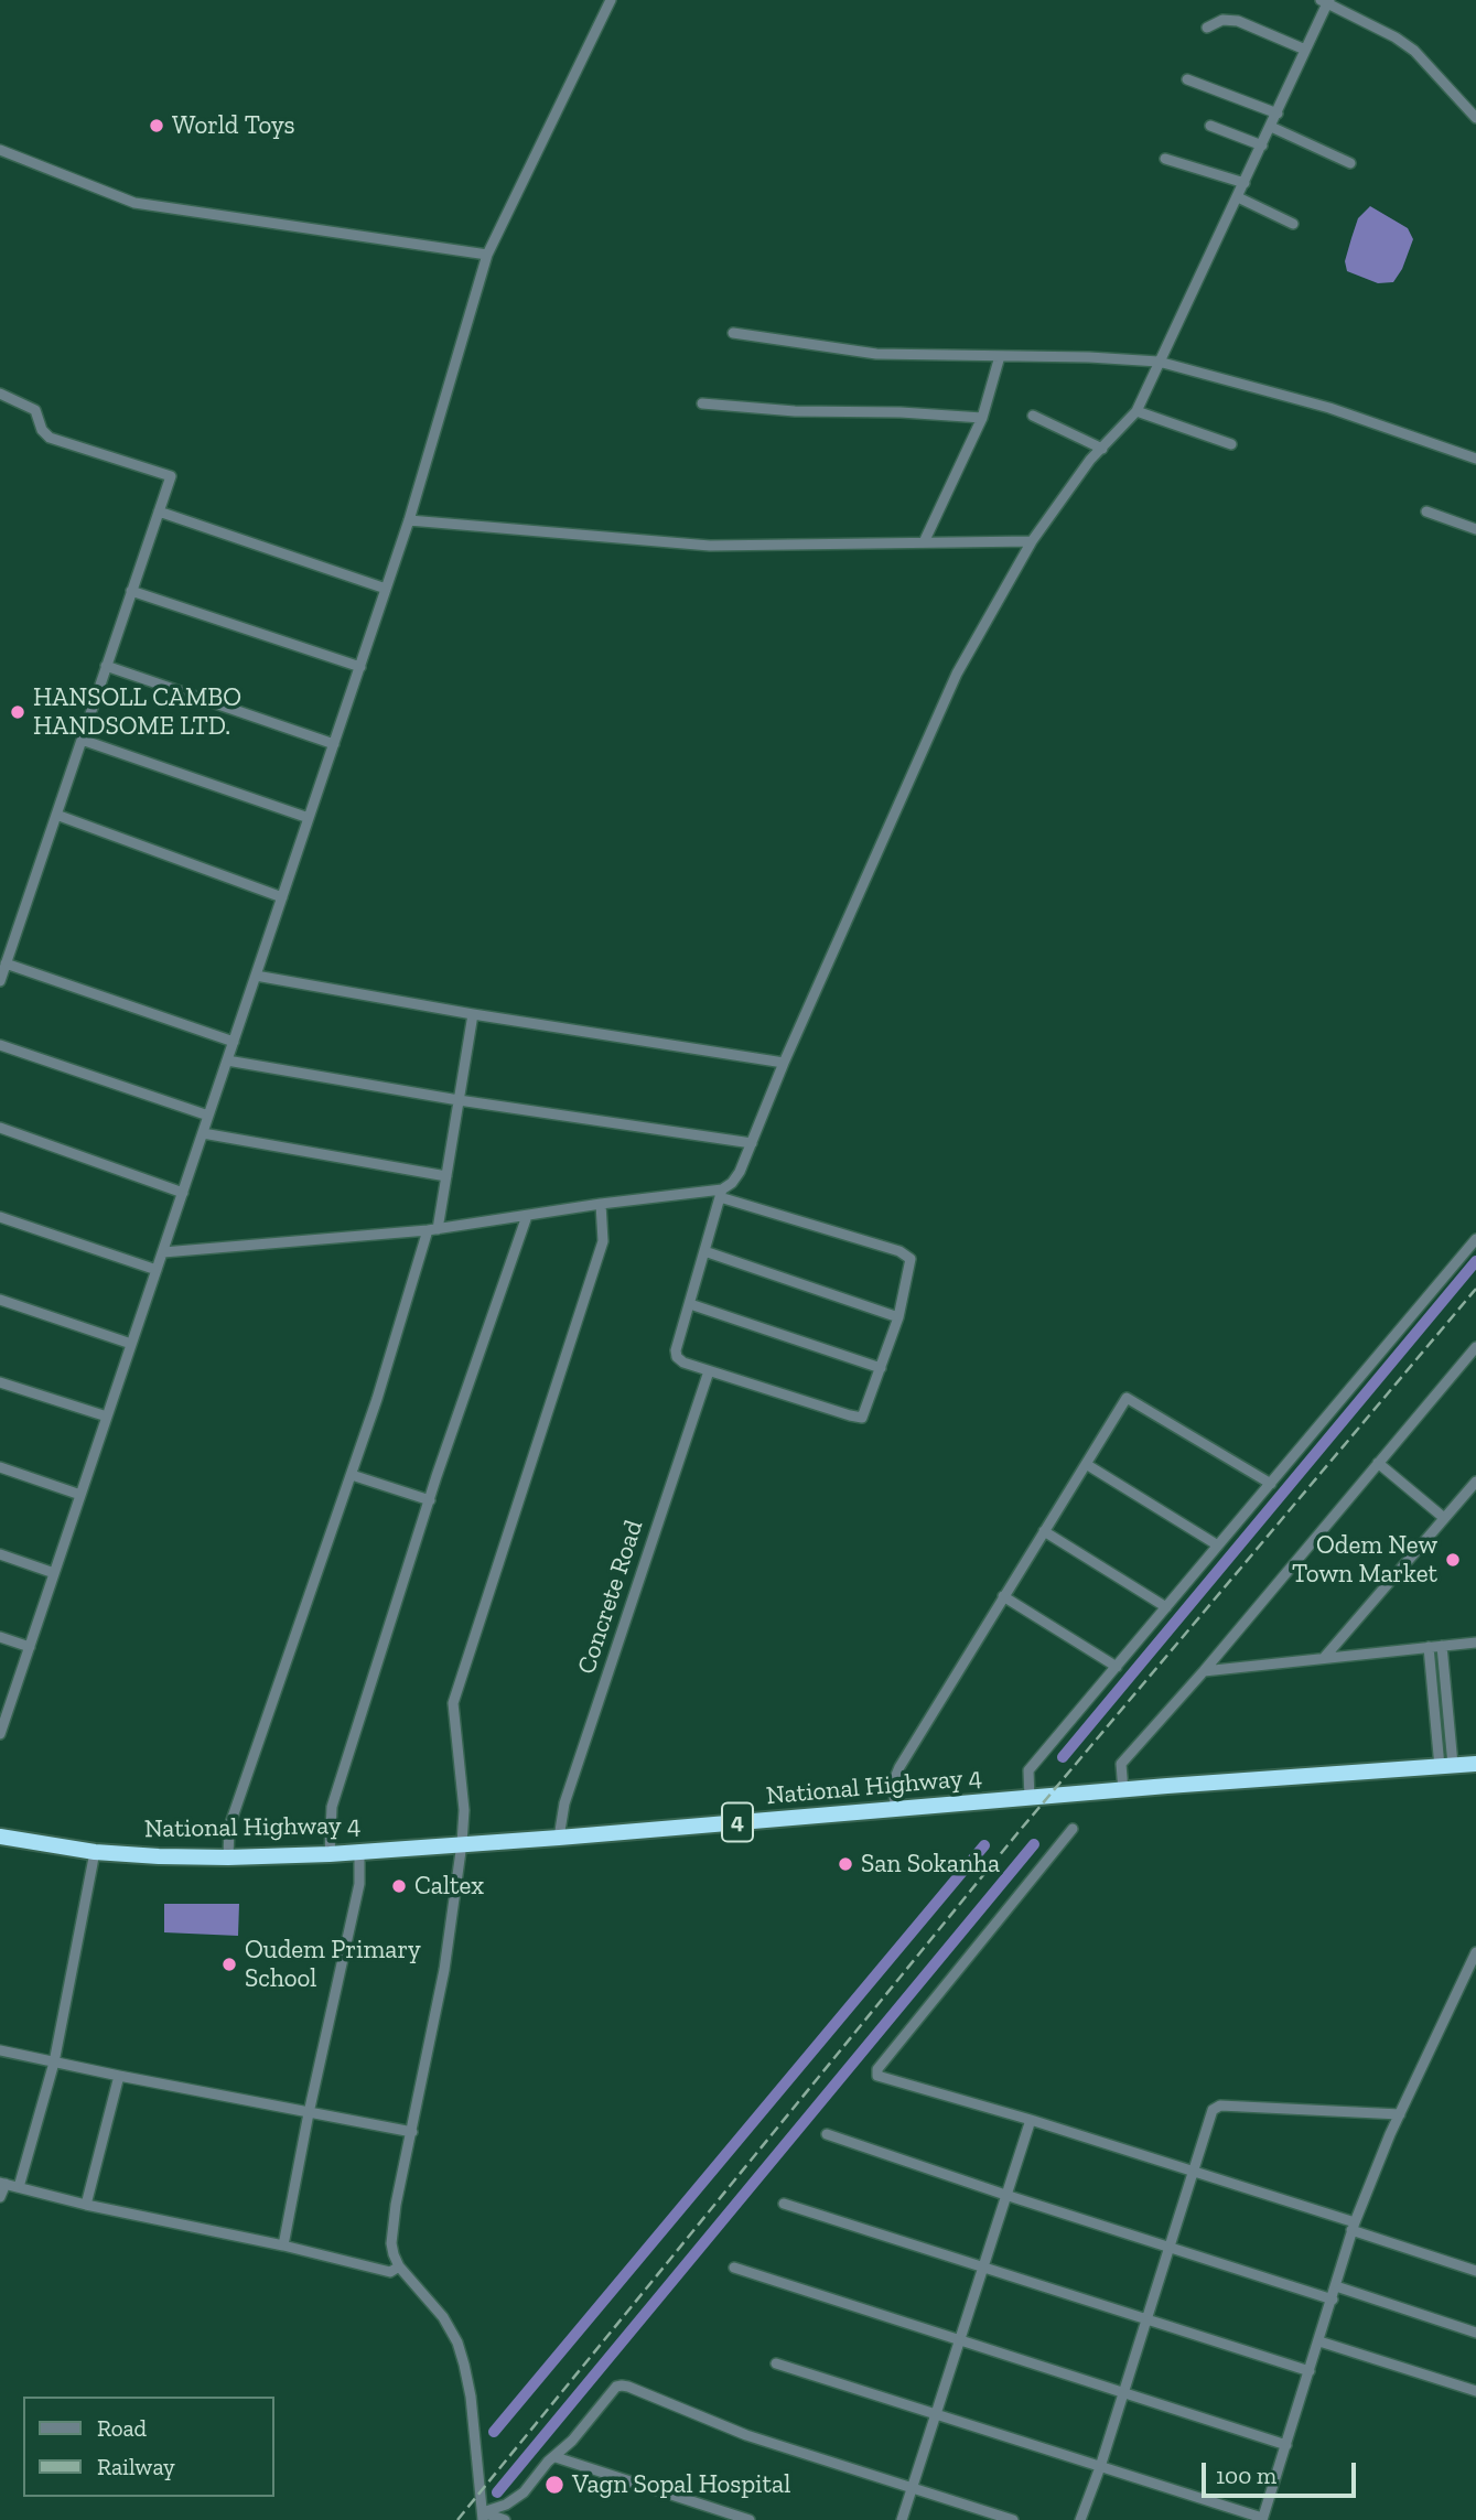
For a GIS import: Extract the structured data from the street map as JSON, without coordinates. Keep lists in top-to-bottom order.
{
  "streets": {
    "highway": ["National Highway 4", "4"],
    "street": ["Concrete Road"]
  },
  "crossings": [
    ["Concrete Road", "National Highway 4"]
  ],
  "places": [
    "World Toys",
    "HANSOLL CAMBO HANDSOME LTD.",
    "Odem New Town Market",
    "San Sokanha",
    "Caltex",
    "Oudem Primary School",
    "Vagn Sopal Hospital"
  ],
  "legend": ["Road", "Railway"],
  "scale_bar": "100 m"
}
